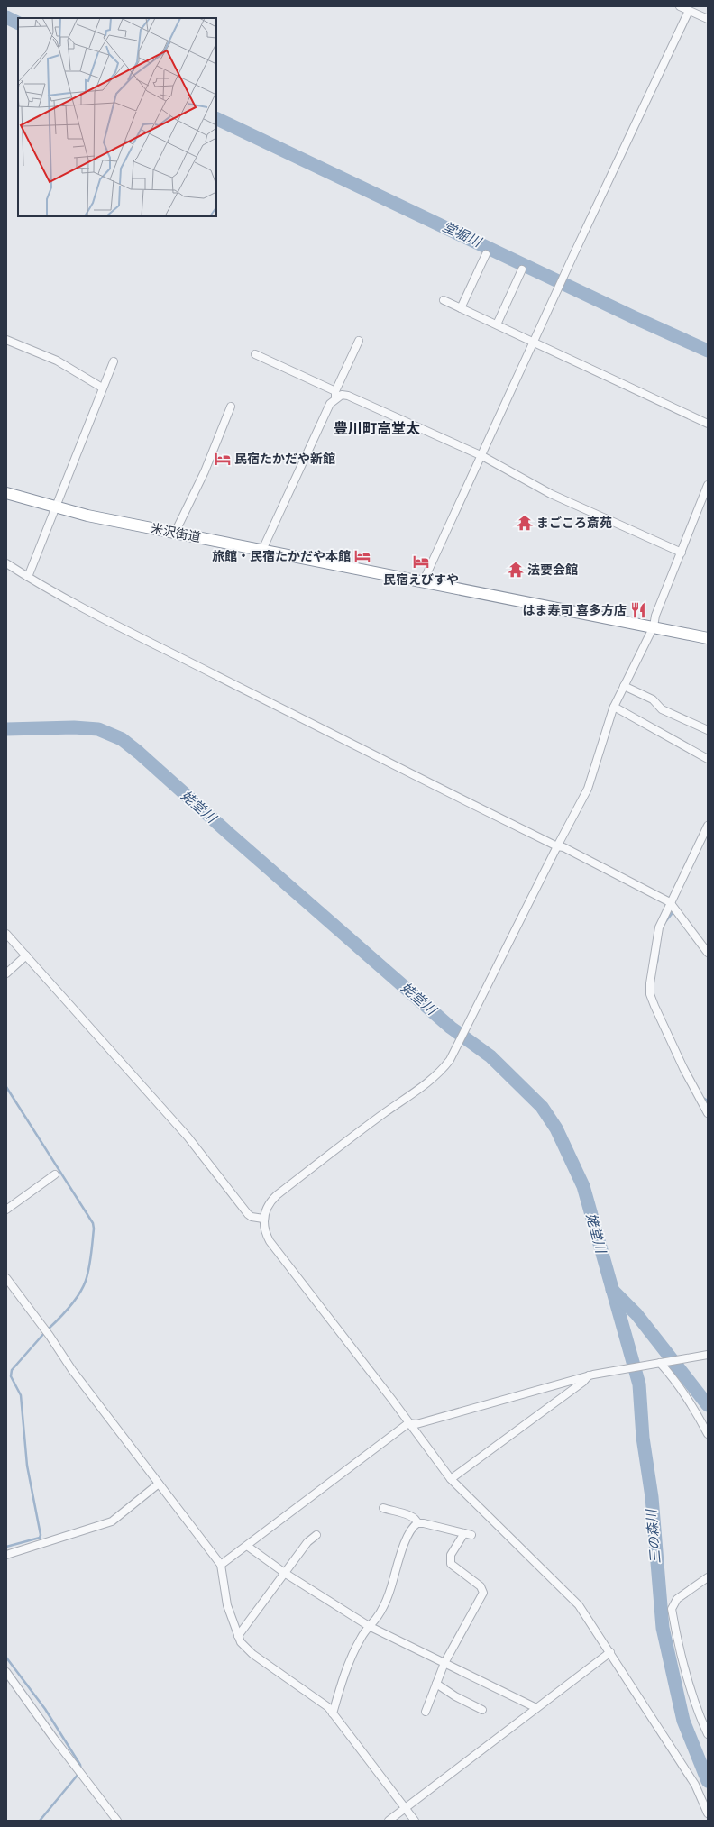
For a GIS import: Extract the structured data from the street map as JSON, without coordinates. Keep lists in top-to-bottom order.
{
  "streets": {
    "highway": ["米沢街道"]
  },
  "districts": ["豊川町高堂太"],
  "water": ["堂堀川", "姥堂川", "三の森川"],
  "places": {
    "hotel": ["民宿たかだや新館", "旅館・民宿たかだや本館", "民宿えびすや"],
    "temple": ["まごころ斎苑", "法要会館"],
    "restaurant": ["はま寿司 喜多方店"]
  }
}
